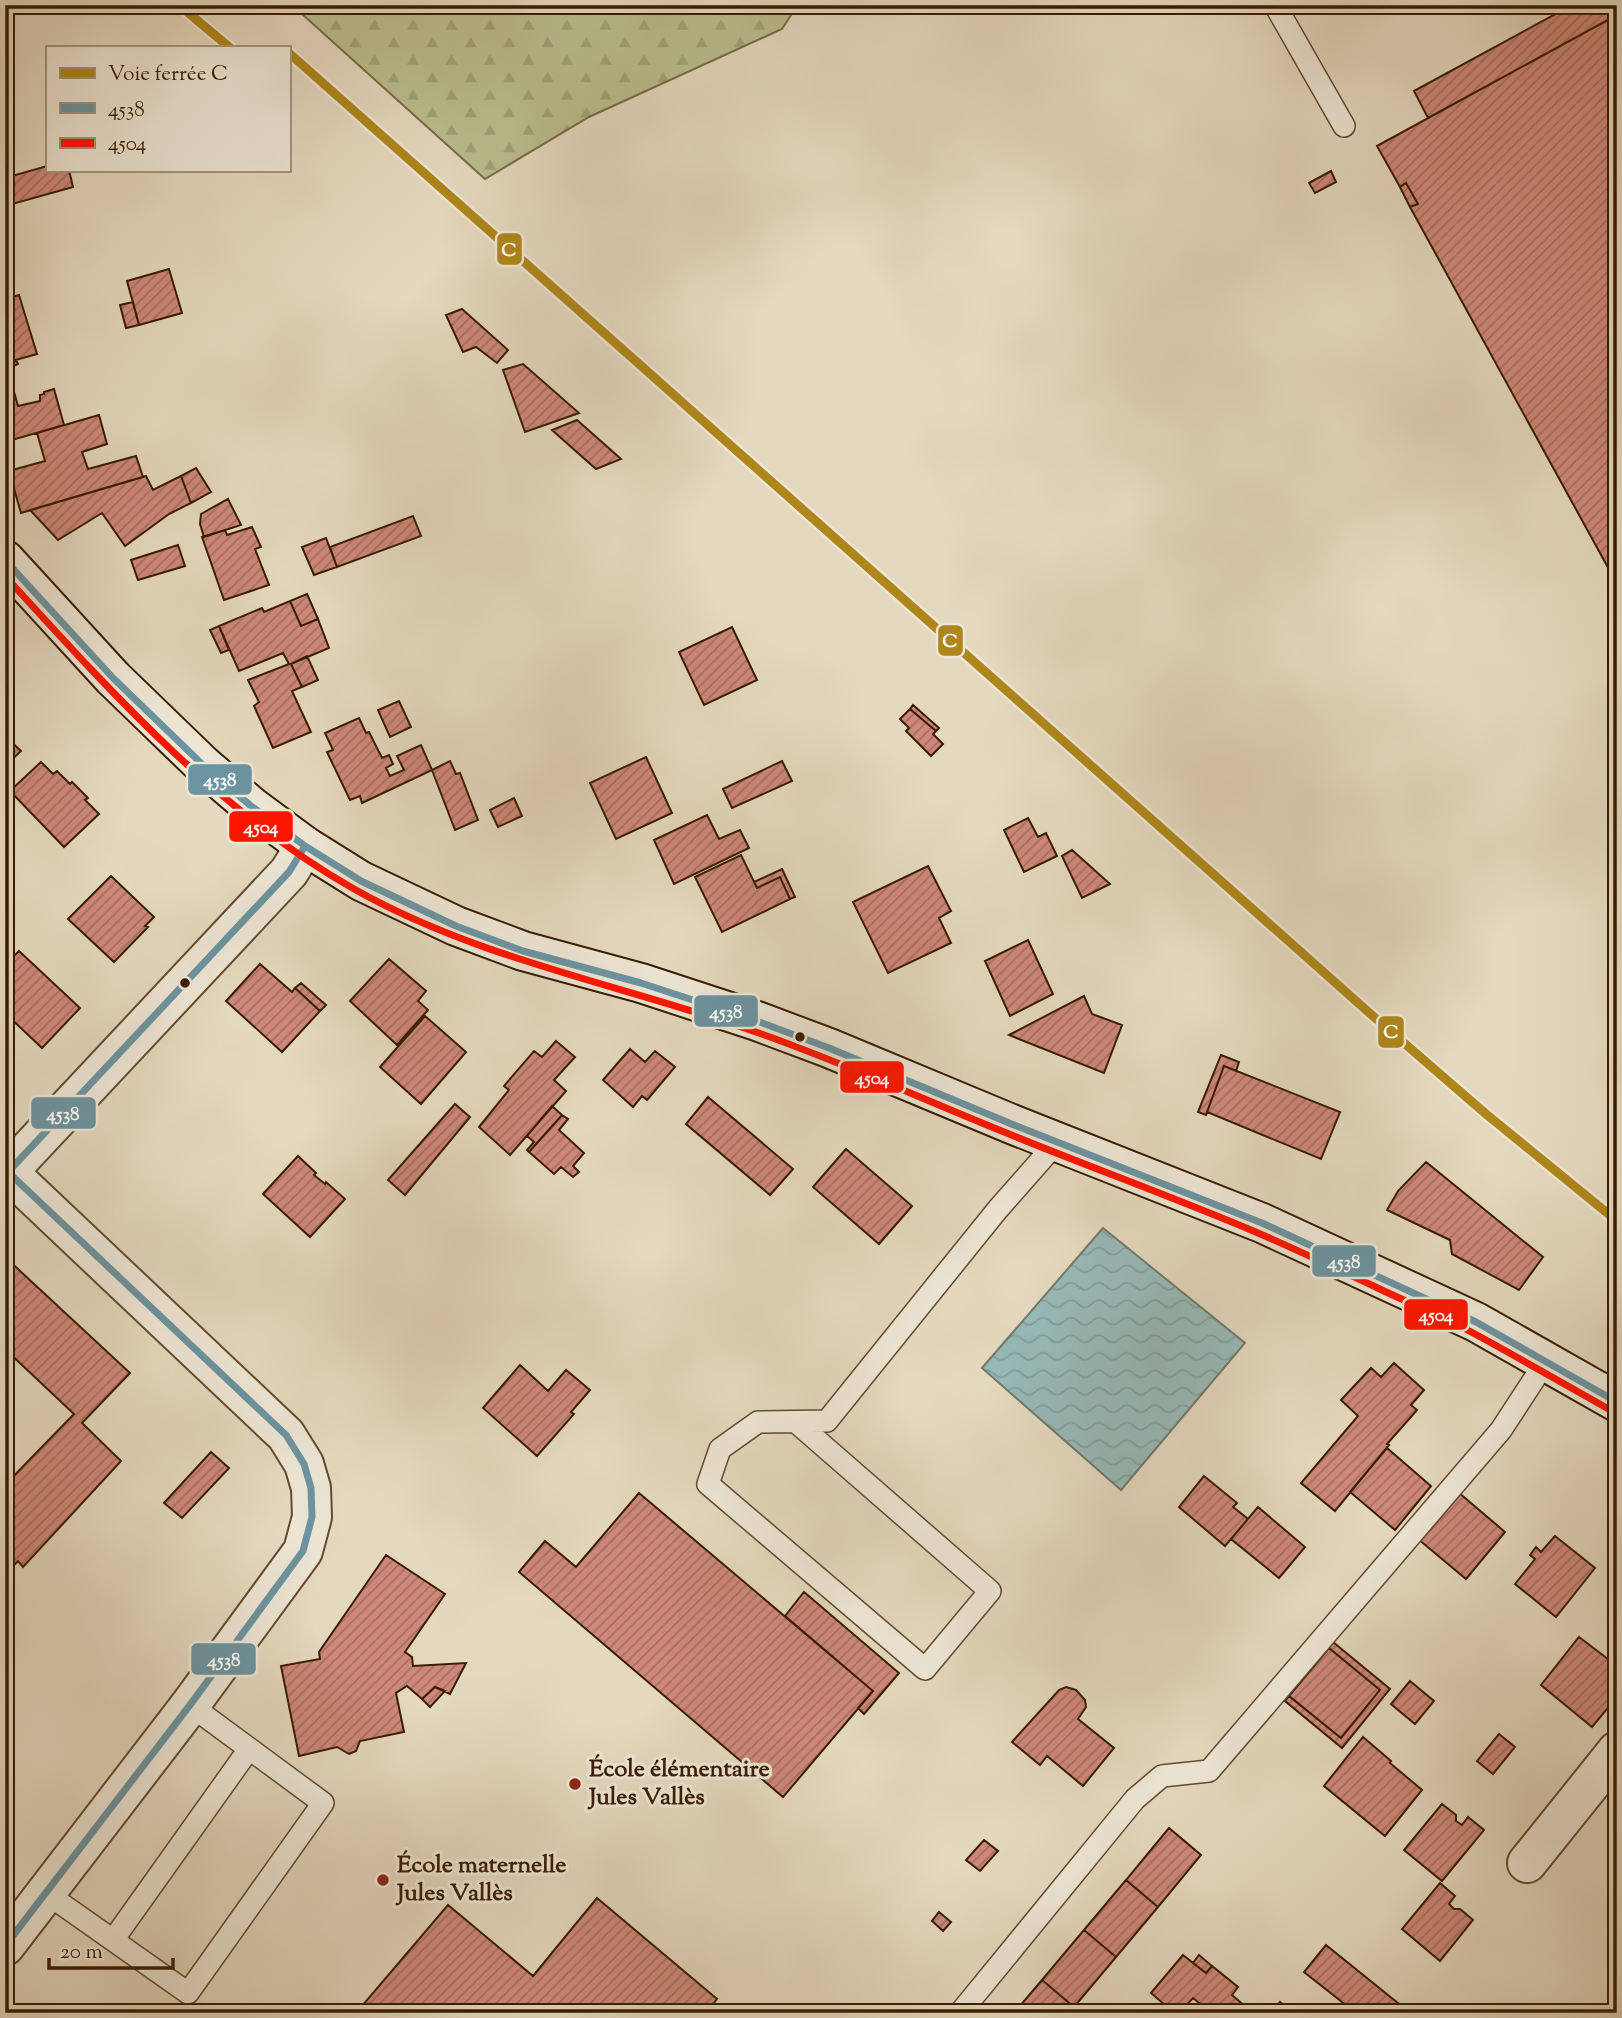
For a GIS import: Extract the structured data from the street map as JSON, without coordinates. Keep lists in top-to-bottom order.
{
  "places": ["École élémentaire Jules Vallès", "École maternelle Jules Vallès"],
  "lines": ["rail line C", "transit line 4538", "transit line 4504"],
  "legend": ["Voie ferrée C", "4538", "4504"],
  "scale_bar": "20 m"
}
